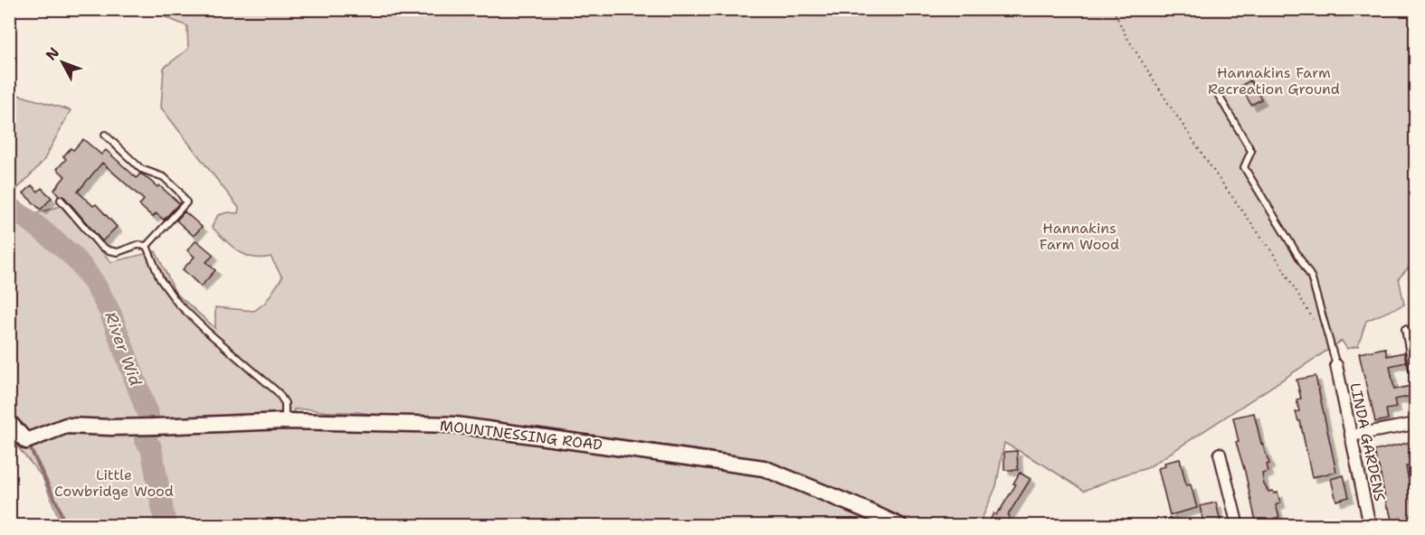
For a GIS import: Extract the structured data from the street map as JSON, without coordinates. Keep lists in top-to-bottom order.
{
  "streets": {
    "street": ["MOUNTNESSING ROAD", "LINDA GARDENS"]
  },
  "water": ["River Wid"],
  "parks": ["Hannakins Farm Recreation Ground", "Hannakins Farm Wood", "Little Cowbridge Wood"],
  "north": "top left"
}
